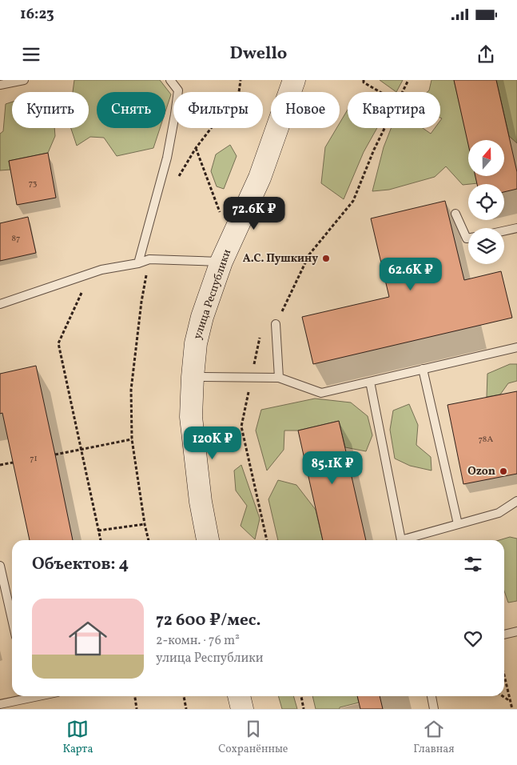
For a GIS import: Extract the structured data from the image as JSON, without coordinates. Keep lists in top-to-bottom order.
{
  "streets": {
    "main road": ["улица Республики"]
  },
  "places": ["А.С. Пушкину", "Ozon"],
  "house_numbers": [
    "73",
    "87",
    "78А",
    "71"
  ],
  "north": "top",
  "page": {
    "status": "16:23",
    "header": "Dwello",
    "chip": [
      "Купить",
      "Снять",
      "Фильтры",
      "Новое",
      "Квартира"
    ],
    "price": [
      "72.6K ₽",
      "62.6K ₽",
      "120K ₽",
      "85.1K ₽"
    ],
    "heading": "Объектов: 4",
    "list": [
      {
        "name": "72 600 ₽/мес.",
        "note": "2-комн. · 76 m² · улица Республики"
      }
    ],
    "tabs": ["Карта", "Сохранённые", "Главная"]
  }
}
